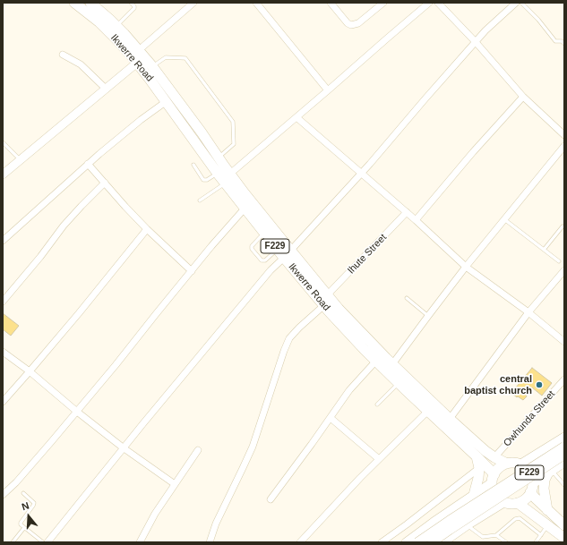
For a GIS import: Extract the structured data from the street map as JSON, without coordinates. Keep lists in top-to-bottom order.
{
  "streets": {
    "main road": ["Ikwerre Road", "F229"],
    "street": ["Ihute Street", "Owhunda Street"]
  },
  "crossings": [
    ["Ikwerre Road", "F229"],
    ["Ikwerre Road", "Ihute Street"],
    ["Ikwerre Road", "Owhunda Street"]
  ],
  "places": ["central baptist church"],
  "north": "top"
}
